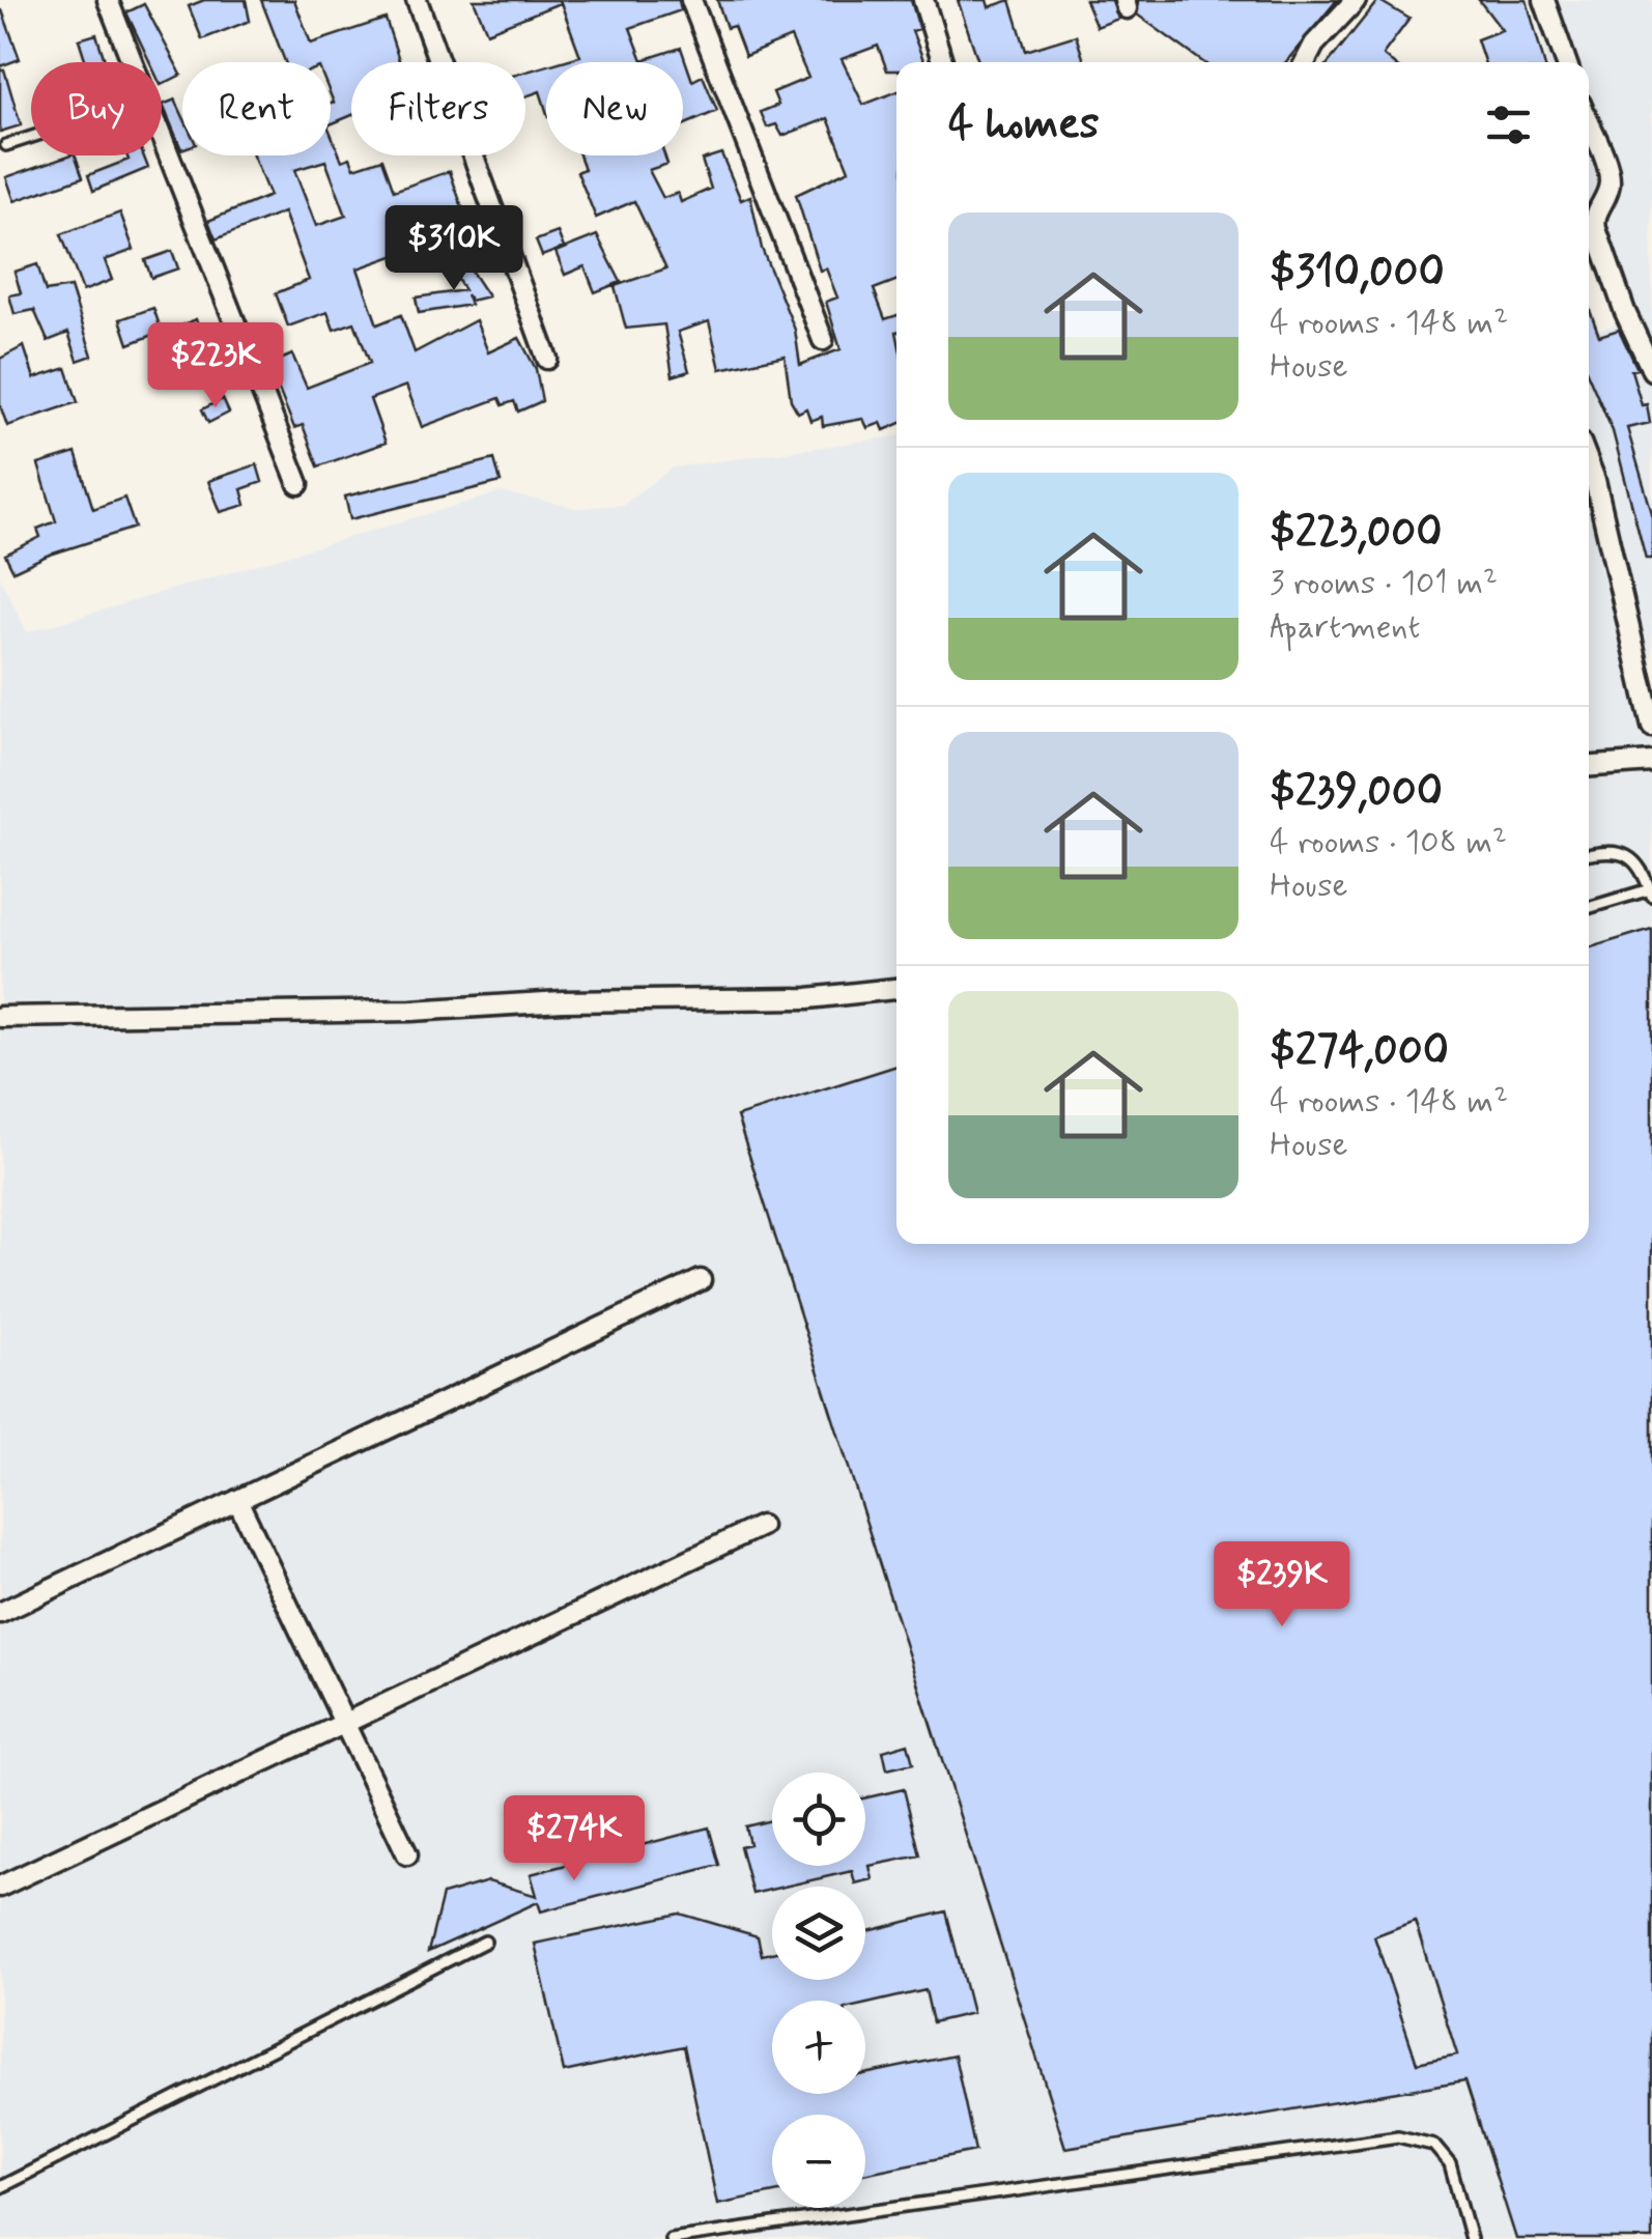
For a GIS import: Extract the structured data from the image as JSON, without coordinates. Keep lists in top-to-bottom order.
{
  "page": {
    "chip": [
      "Buy",
      "Rent",
      "Filters",
      "New"
    ],
    "heading": "4 homes",
    "list": [
      {
        "name": "$310,000",
        "note": "4 rooms · 148 m² · House"
      },
      {
        "name": "$223,000",
        "note": "3 rooms · 101 m² · Apartment"
      },
      {
        "name": "$239,000",
        "note": "4 rooms · 108 m² · House"
      },
      {
        "name": "$274,000",
        "note": "4 rooms · 148 m² · House"
      }
    ],
    "price": [
      "$310K",
      "$223K",
      "$239K",
      "$274K"
    ],
    "map_buttons": ["+", "−"]
  }
}
